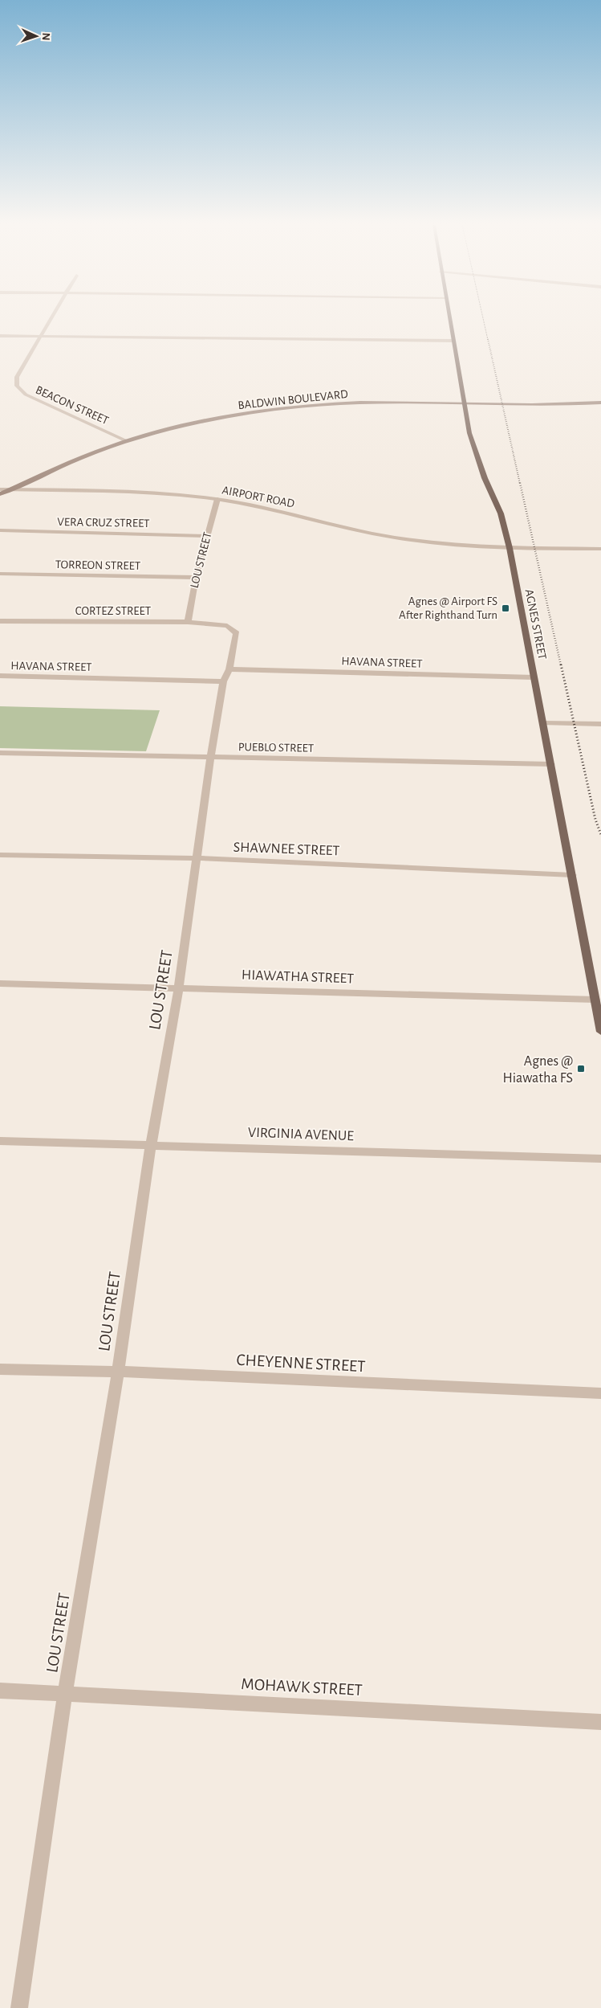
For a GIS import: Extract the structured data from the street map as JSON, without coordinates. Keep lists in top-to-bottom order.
{
  "streets": {
    "main road": ["BALDWIN BOULEVARD", "AGNES STREET"],
    "street": [
      "BEACON STREET",
      "AIRPORT ROAD",
      "VERA CRUZ STREET",
      "LOU STREET",
      "TORREON STREET",
      "CORTEZ STREET",
      "HAVANA STREET",
      "PUEBLO STREET",
      "SHAWNEE STREET",
      "HIAWATHA STREET",
      "VIRGINIA AVENUE",
      "CHEYENNE STREET",
      "MOHAWK STREET"
    ]
  },
  "crossings": [
    ["BALDWIN BOULEVARD", "BEACON STREET"],
    ["BALDWIN BOULEVARD", "AIRPORT ROAD"],
    ["BALDWIN BOULEVARD", "AGNES STREET"],
    ["AIRPORT ROAD", "LOU STREET"],
    ["AIRPORT ROAD", "AGNES STREET"],
    ["VERA CRUZ STREET", "LOU STREET"],
    ["LOU STREET", "TORREON STREET"],
    ["LOU STREET", "CORTEZ STREET"],
    ["LOU STREET", "HAVANA STREET"],
    ["LOU STREET", "PUEBLO STREET"],
    ["LOU STREET", "SHAWNEE STREET"],
    ["LOU STREET", "HIAWATHA STREET"],
    ["LOU STREET", "VIRGINIA AVENUE"],
    ["LOU STREET", "CHEYENNE STREET"],
    ["LOU STREET", "MOHAWK STREET"],
    ["AGNES STREET", "HAVANA STREET"],
    ["AGNES STREET", "PUEBLO STREET"],
    ["AGNES STREET", "SHAWNEE STREET"],
    ["AGNES STREET", "HIAWATHA STREET"]
  ],
  "places": {
    "transit": ["Agnes @ Airport FS After Righthand Turn", "Agnes @ Hiawatha FS"]
  },
  "north": "right"
}
